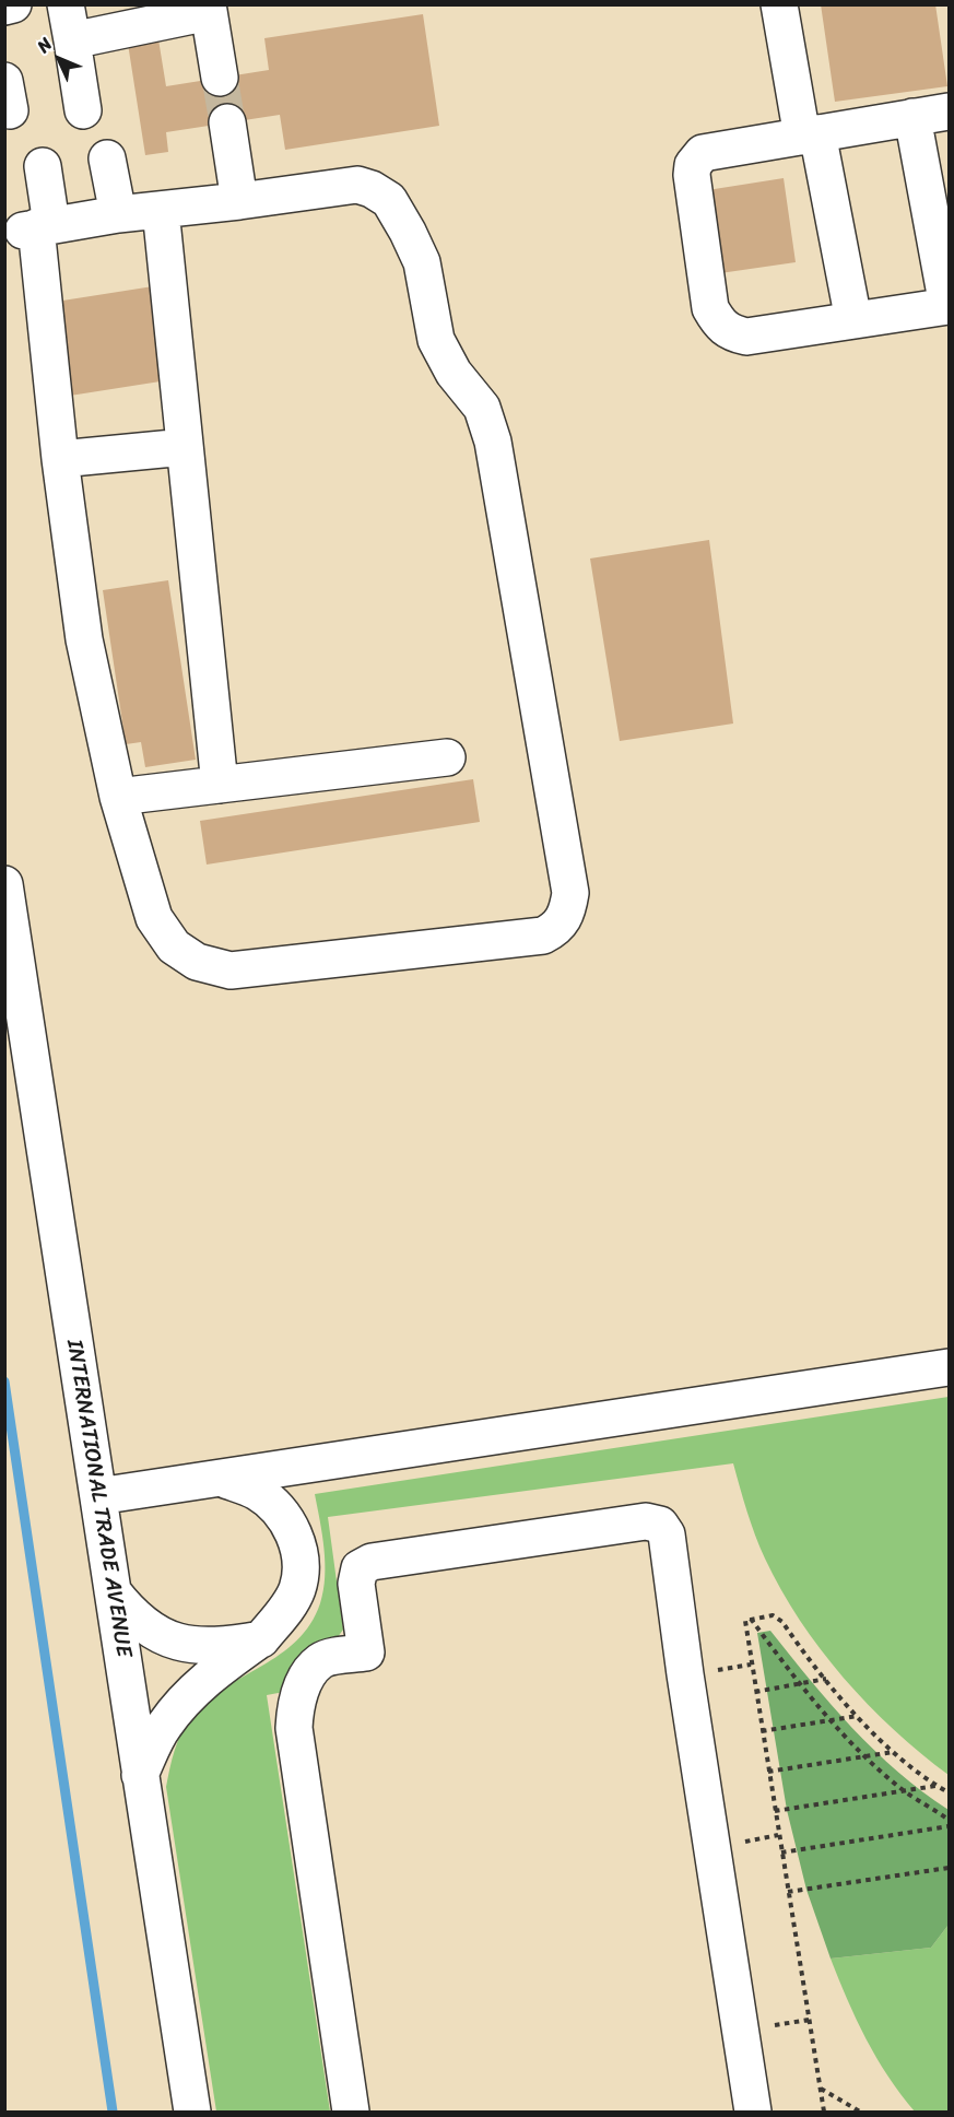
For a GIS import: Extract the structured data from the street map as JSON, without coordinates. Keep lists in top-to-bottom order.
{
  "streets": {
    "street": ["INTERNATIONAL TRADE AVENUE"]
  },
  "north": "top left"
}
